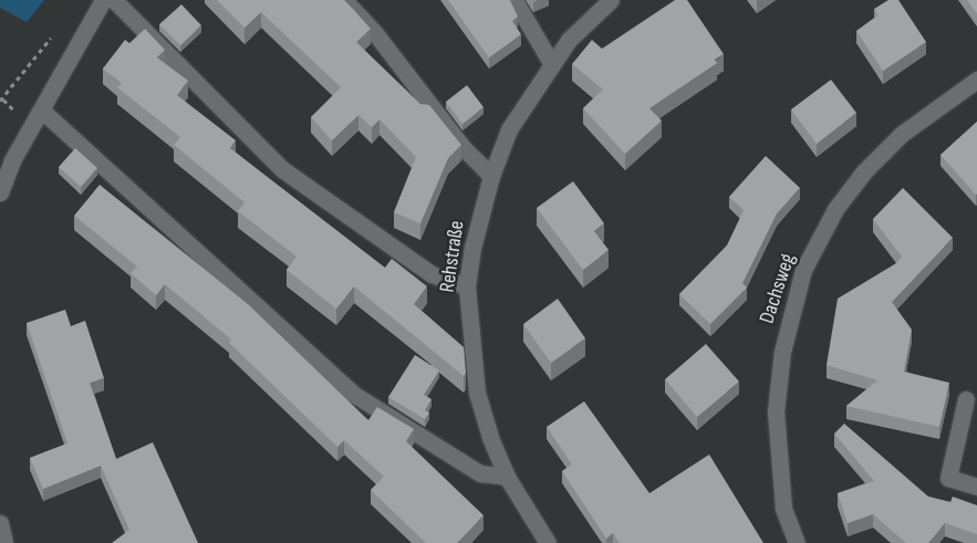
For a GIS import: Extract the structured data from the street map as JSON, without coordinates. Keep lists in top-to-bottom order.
{
  "streets": {
    "street": ["Rehstraße", "Dachsweg"]
  }
}
